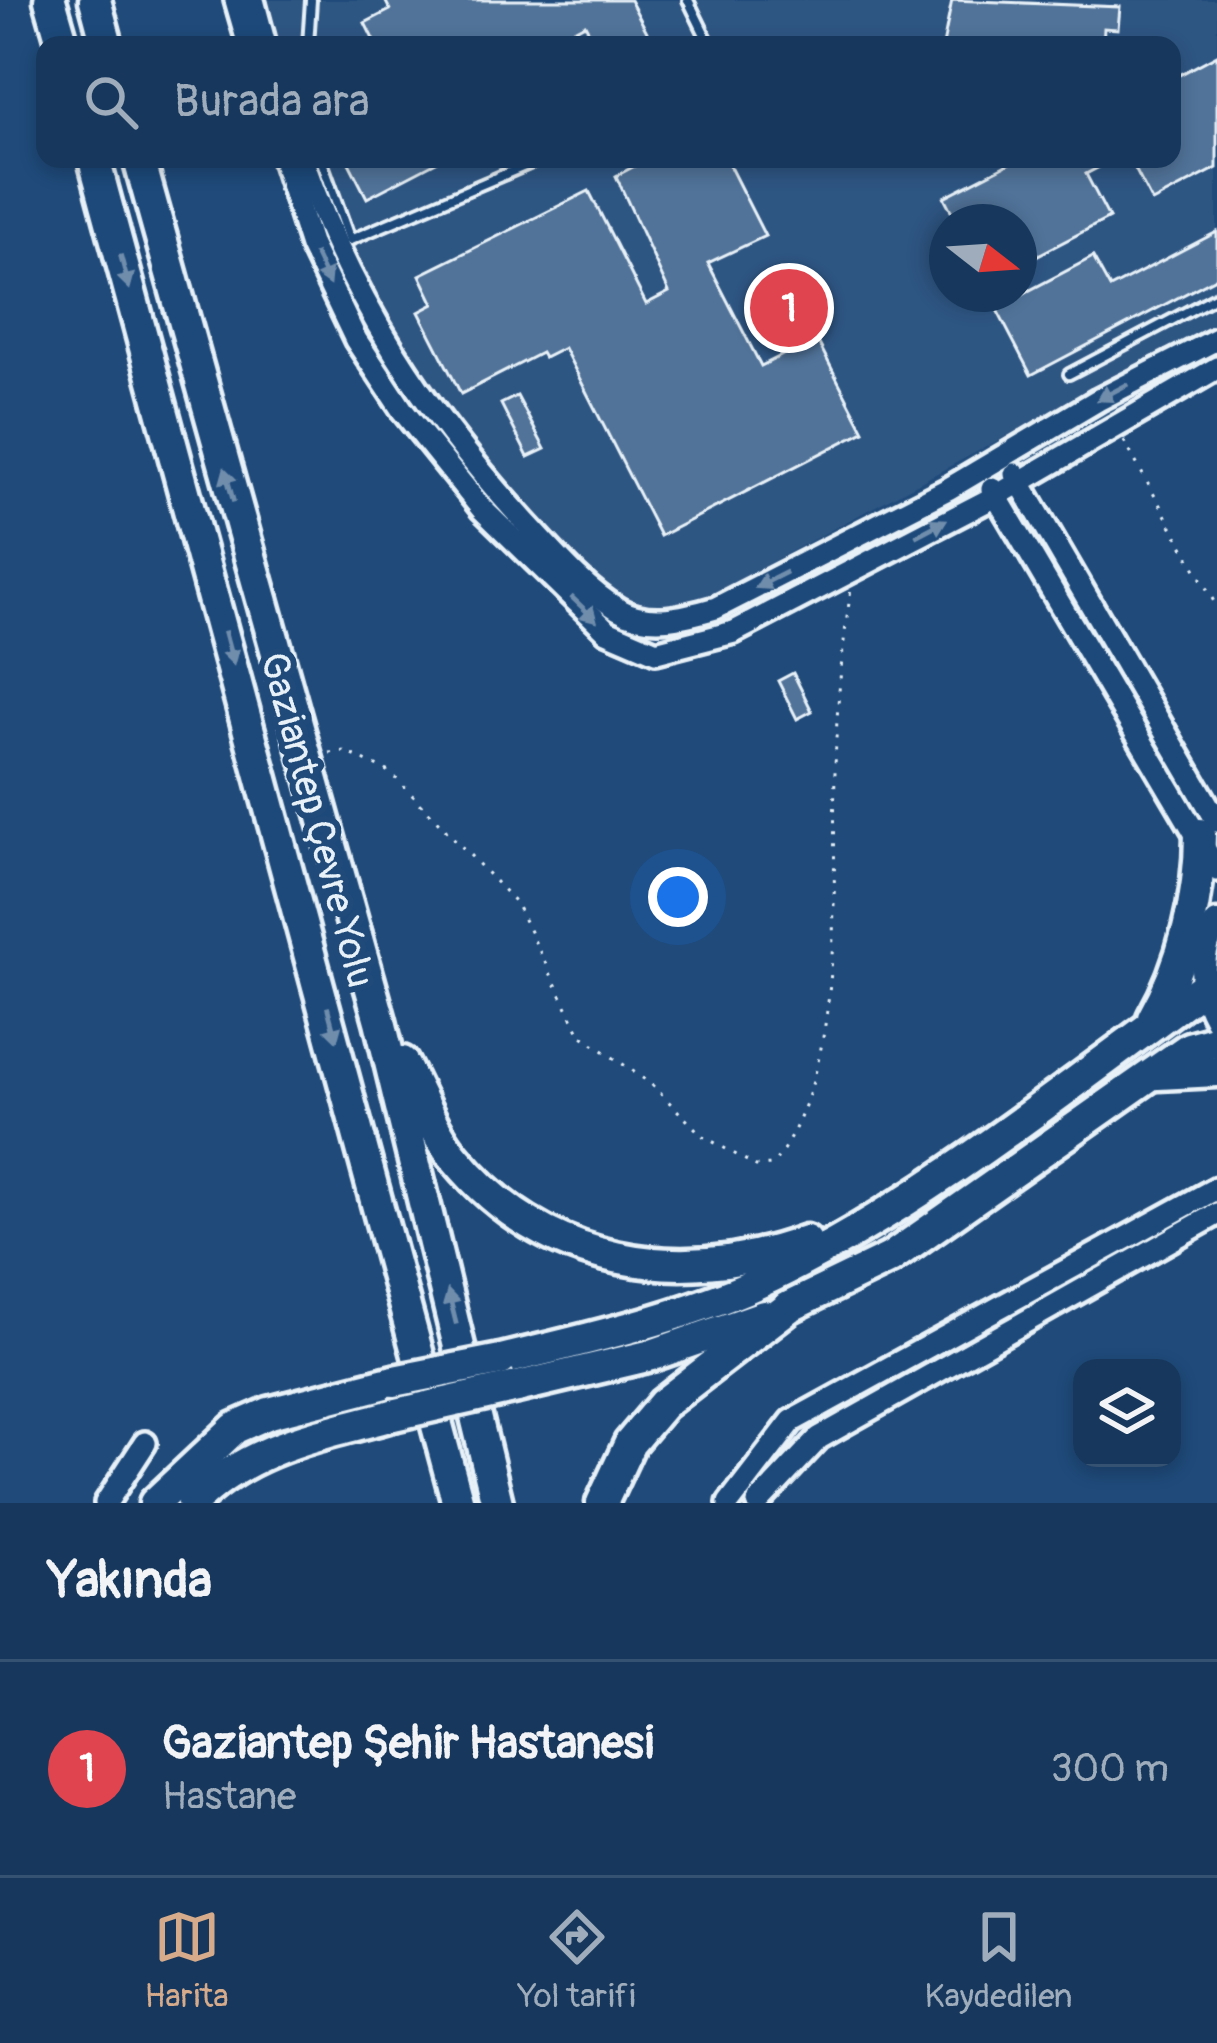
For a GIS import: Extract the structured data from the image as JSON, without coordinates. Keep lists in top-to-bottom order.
{
  "streets": {
    "highway": ["Gaziantep Çevre Yolu"]
  },
  "north": "right",
  "page": {
    "search": "Burada ara",
    "pins": "1",
    "heading": "Yakında",
    "list": [
      {
        "mark": "1",
        "name": "Gaziantep Şehir Hastanesi",
        "note": "Hastane",
        "value": "300 m"
      }
    ],
    "nav": ["Harita", "Yol tarifi", "Kaydedilen"]
  }
}
